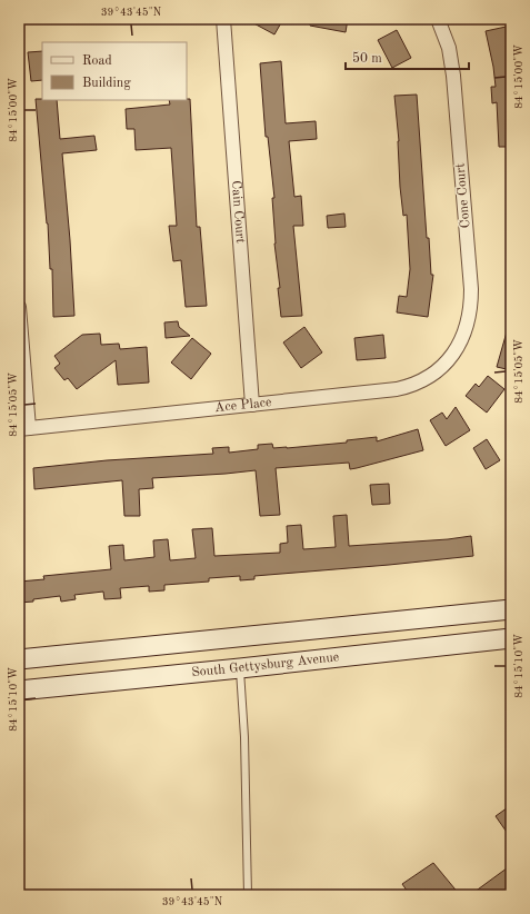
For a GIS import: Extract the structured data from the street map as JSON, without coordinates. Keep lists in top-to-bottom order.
{
  "streets": {
    "main road": ["South Gettysburg Avenue"],
    "street": ["Cone Court", "Cain Court", "Ace Place"]
  },
  "crossings": [
    ["Cone Court", "Ace Place"],
    ["Cain Court", "Ace Place"]
  ],
  "legend": ["Road", "Building"],
  "scale_bar": "50 m",
  "coordinates": [
    "39°43'45\"N",
    "84°15'00\"W",
    "84°15'05\"W",
    "84°15'10\"W"
  ]
}
